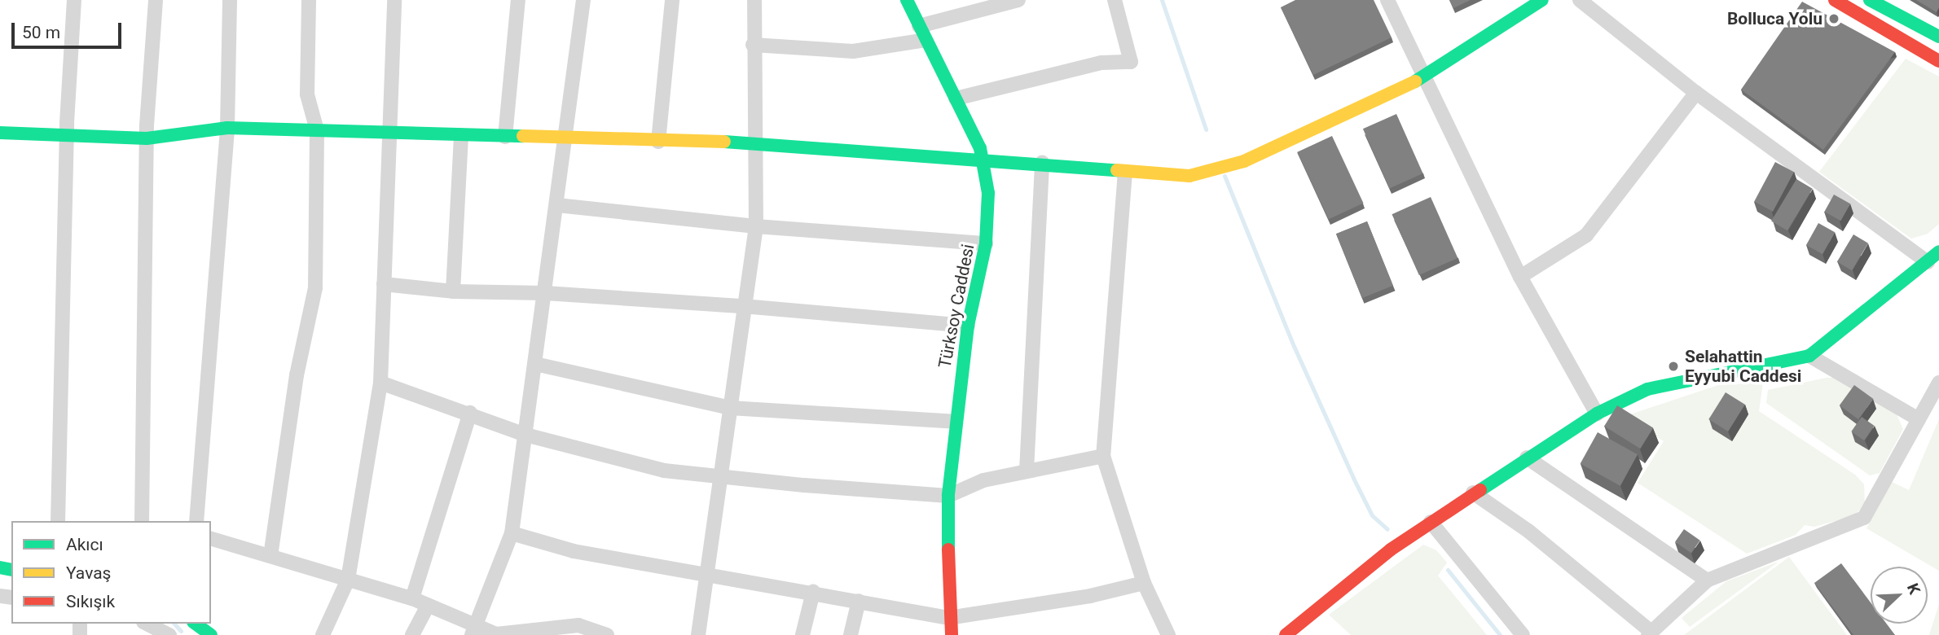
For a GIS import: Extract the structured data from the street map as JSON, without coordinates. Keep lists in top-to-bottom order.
{
  "streets": {
    "street": ["Türksoy Caddesi"]
  },
  "places": ["Bolluca Yolu", "Selahattin Eyyubi Caddesi"],
  "legend": ["Akıcı", "Yavaş", "Sıkışık"],
  "scale_bar": "50 m",
  "north": "top right"
}
